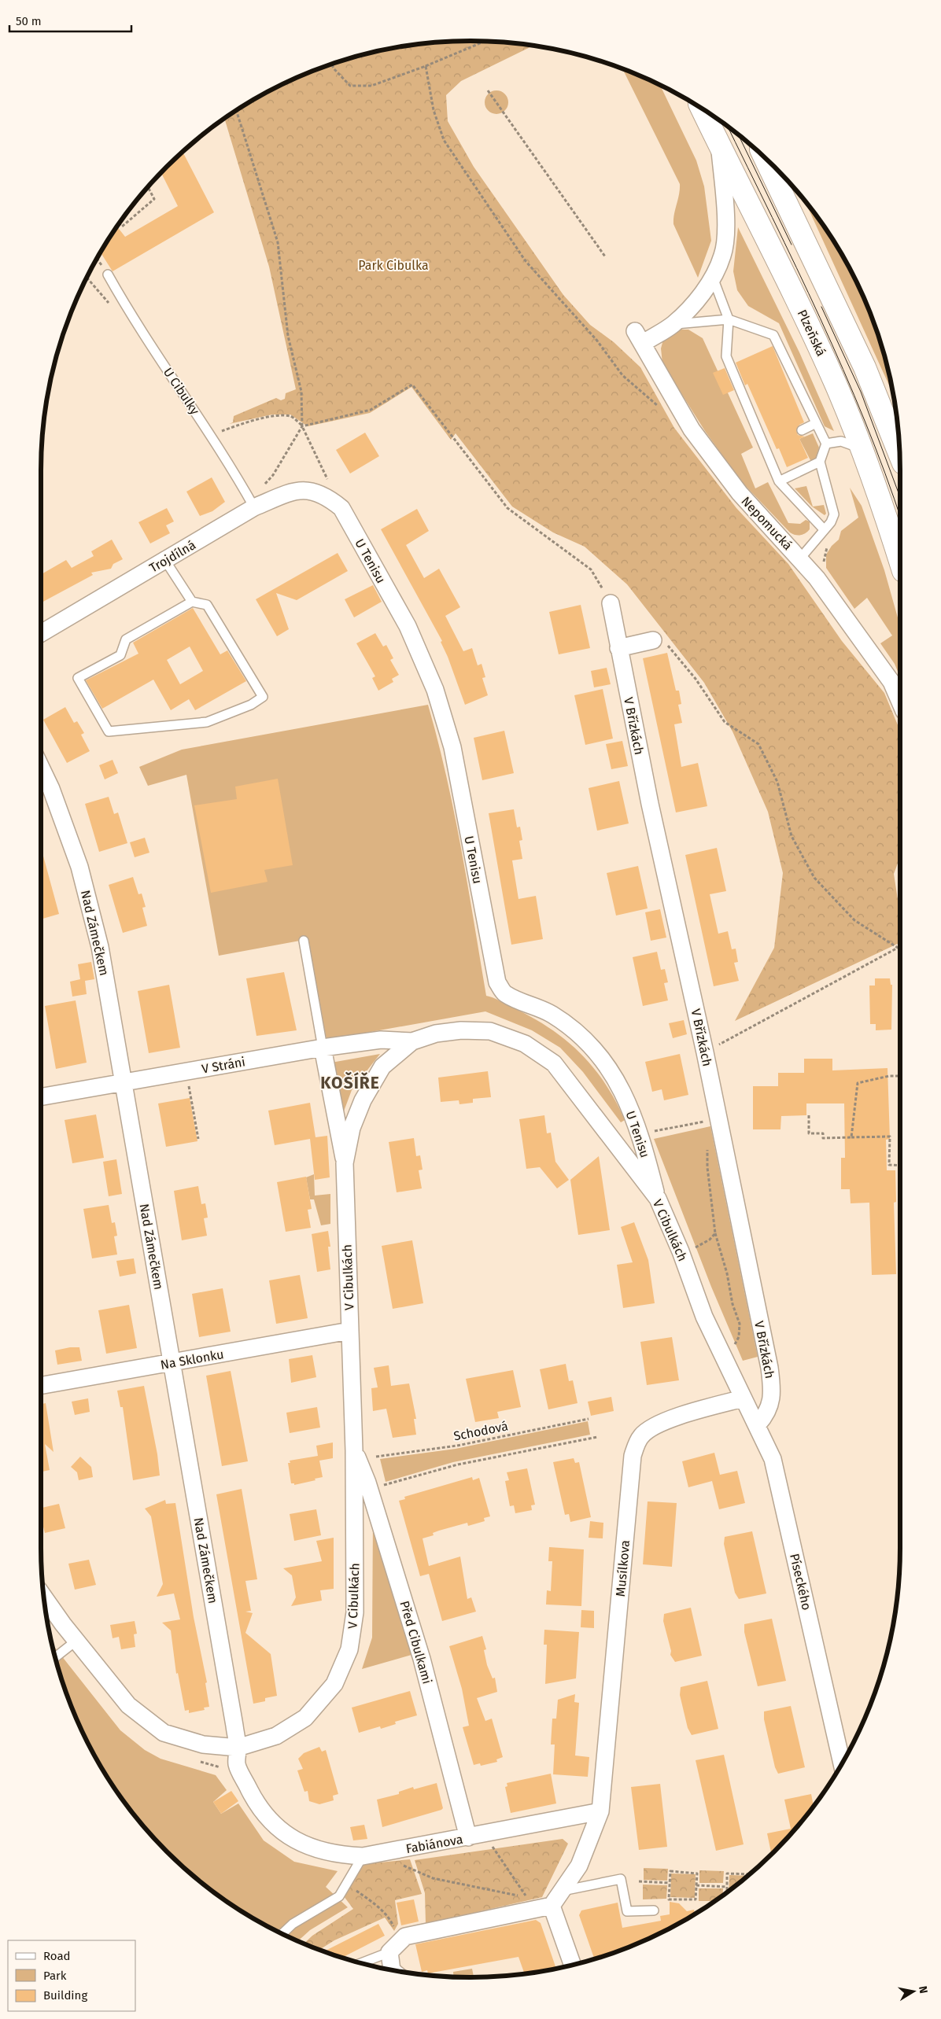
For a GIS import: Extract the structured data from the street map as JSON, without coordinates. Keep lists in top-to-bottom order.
{
  "streets": {
    "main road": ["Plzeňská"],
    "street": [
      "Nepomucká",
      "Trojdílná",
      "U Tenisu",
      "V Břízkách",
      "Nad Zámečkem",
      "V Stráni",
      "V Cibulkách",
      "Na Sklonku",
      "Musílkova",
      "Píseckého",
      "Před Cibulkami",
      "Fabiánova"
    ],
    "lane": ["U Cibulky"],
    "path": ["Schodová"]
  },
  "crossings": [
    ["U Cibulky", "Trojdílná"],
    ["Trojdílná", "U Tenisu"],
    ["U Tenisu", "V Cibulkách"],
    ["V Břízkách", "Píseckého"],
    ["Nad Zámečkem", "V Stráni"],
    ["Nad Zámečkem", "V Cibulkách"],
    ["Nad Zámečkem", "Na Sklonku"],
    ["Nad Zámečkem", "Fabiánova"],
    ["V Stráni", "V Cibulkách"],
    ["V Cibulkách", "Na Sklonku"],
    ["V Cibulkách", "Musílkova"],
    ["V Cibulkách", "Píseckého"],
    ["V Cibulkách", "Před Cibulkami"],
    ["V Cibulkách", "Fabiánova"],
    ["Musílkova", "Píseckého"],
    ["Musílkova", "Fabiánova"],
    ["Před Cibulkami", "Fabiánova"]
  ],
  "districts": ["KOŠÍŘE"],
  "parks": ["Park Cibulka"],
  "legend": ["Road", "Park", "Building"],
  "scale_bar": "50 m",
  "north": "right"
}
